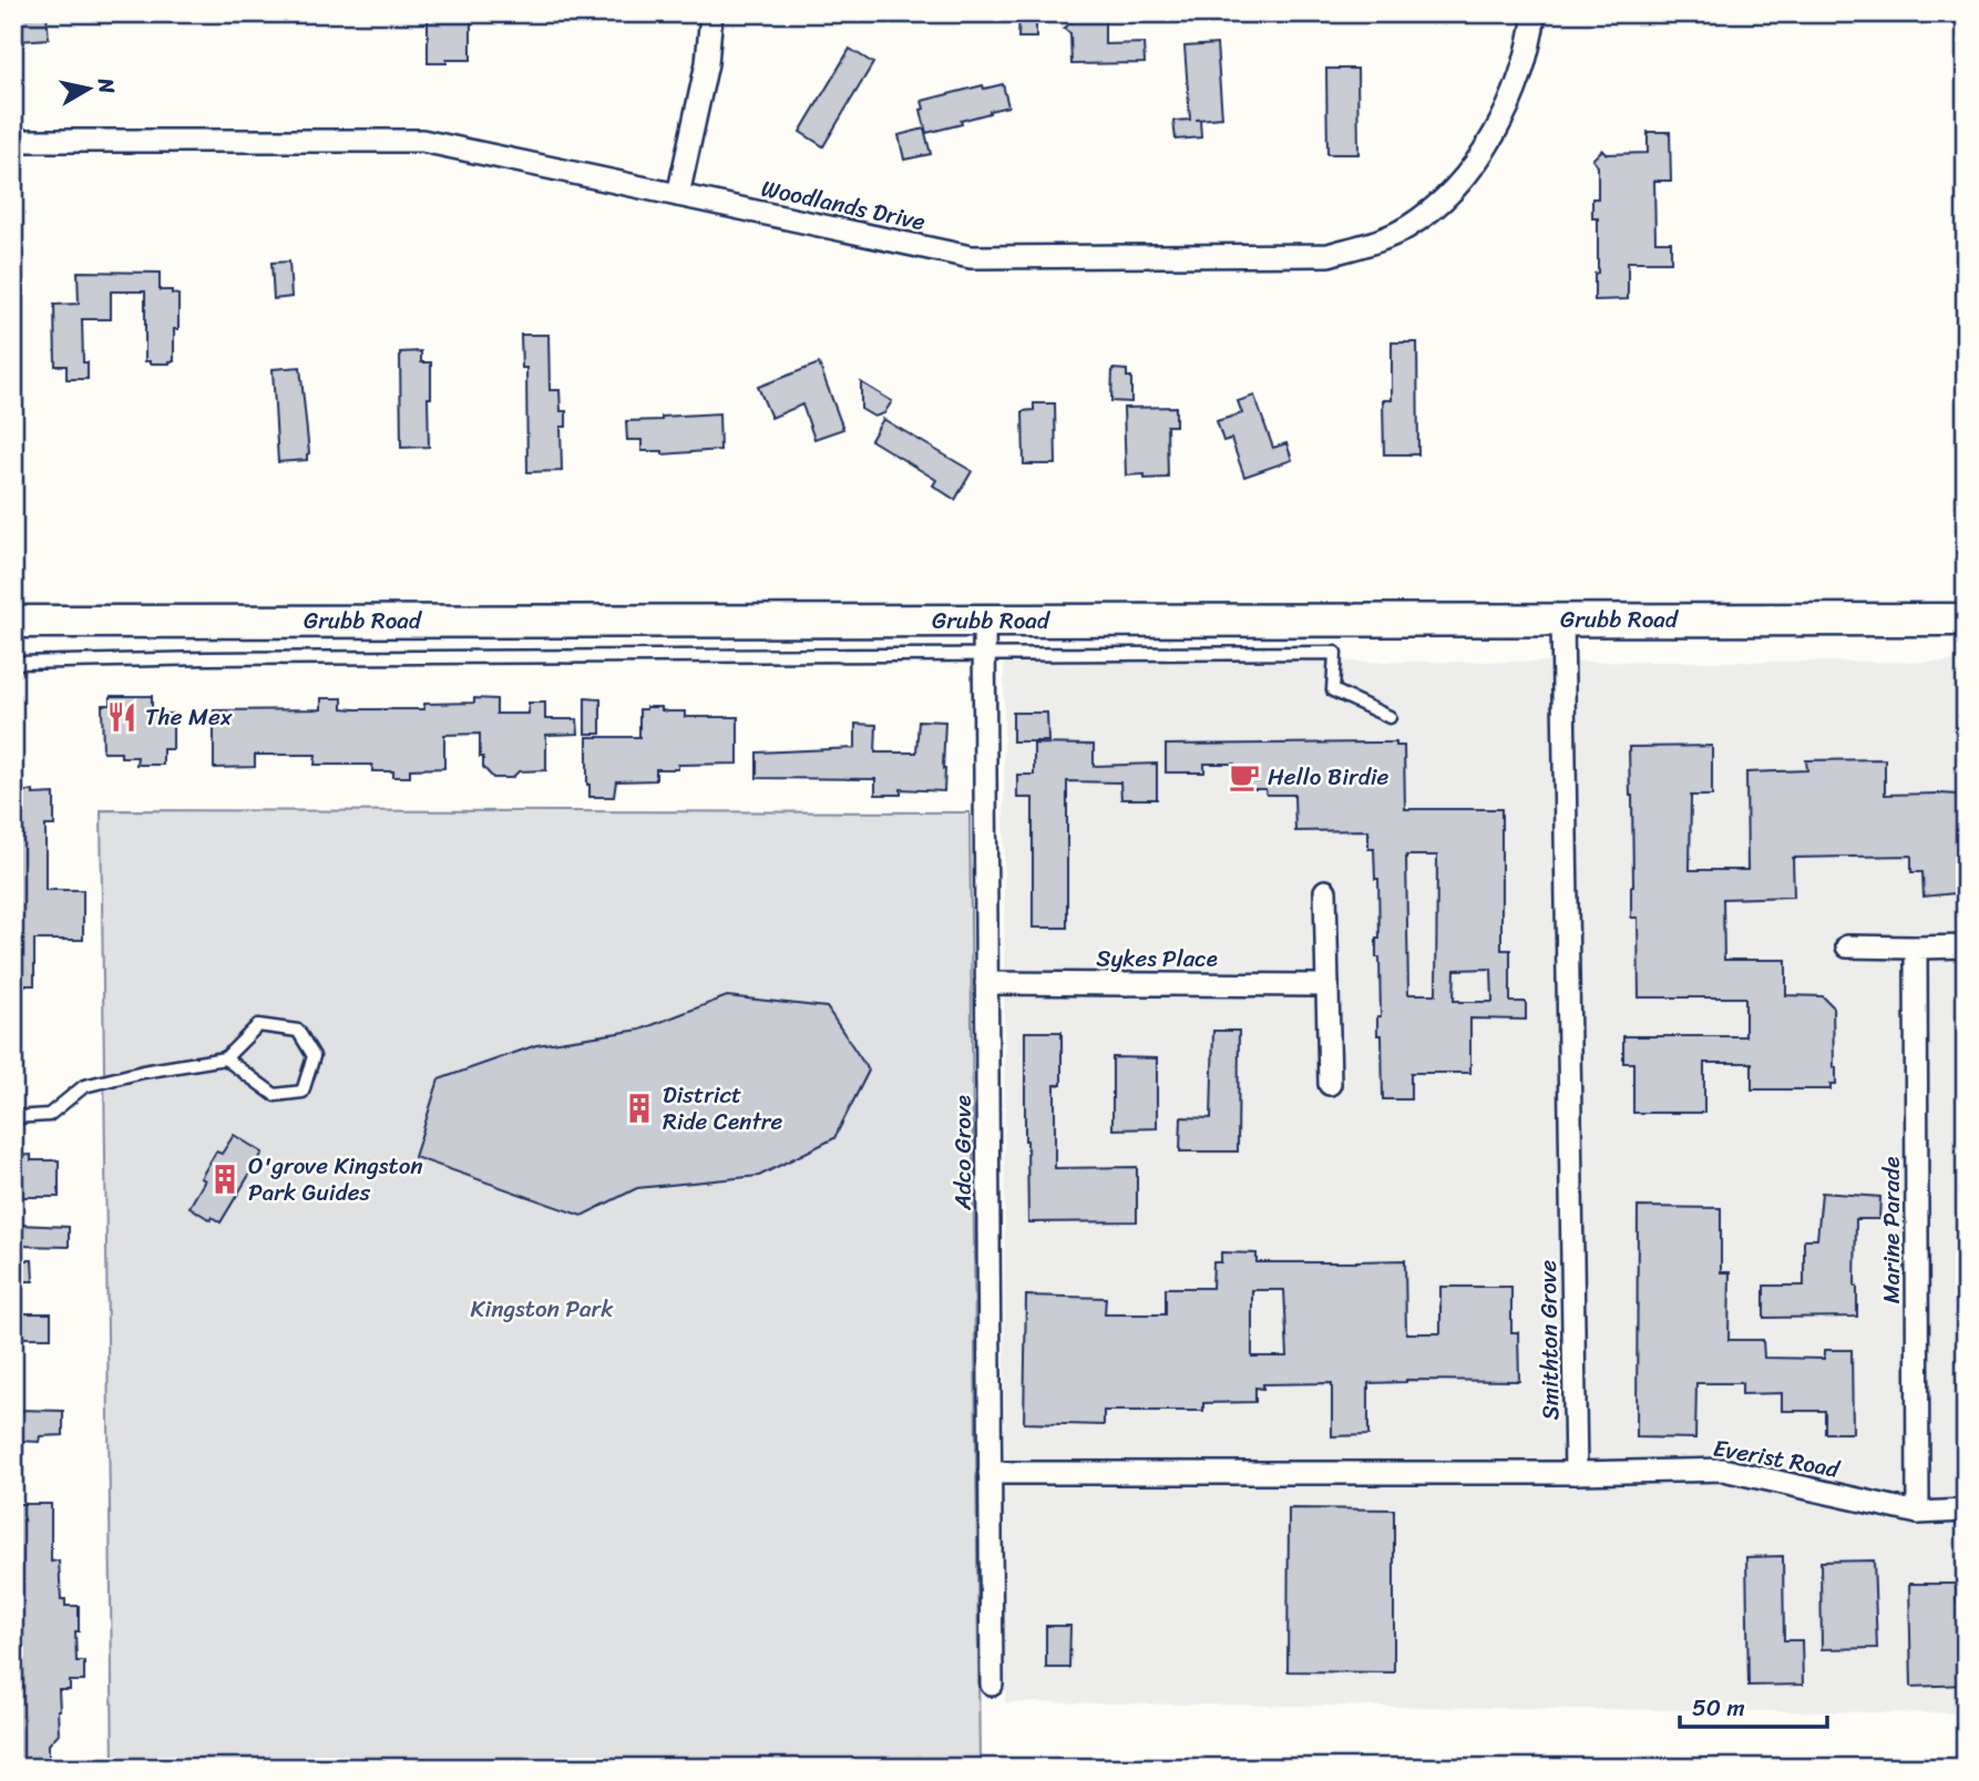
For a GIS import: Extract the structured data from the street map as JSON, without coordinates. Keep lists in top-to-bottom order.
{
  "streets": {
    "main road": ["Grubb Road"],
    "street": [
      "Woodlands Drive",
      "Sykes Place",
      "Adco Grove",
      "Marine Parade",
      "Smithton Grove",
      "Everist Road"
    ]
  },
  "crossings": [
    ["Grubb Road", "Adco Grove"],
    ["Grubb Road", "Smithton Grove"],
    ["Sykes Place", "Adco Grove"],
    ["Marine Parade", "Everist Road"],
    ["Smithton Grove", "Everist Road"]
  ],
  "parks": ["Kingston Park"],
  "places": {
    "restaurant": ["The Mex"],
    "cafe": ["Hello Birdie"],
    "building": ["District Ride Centre", "O'grove Kingston Park Guides"]
  },
  "scale_bar": "50 m",
  "north": "right"
}
